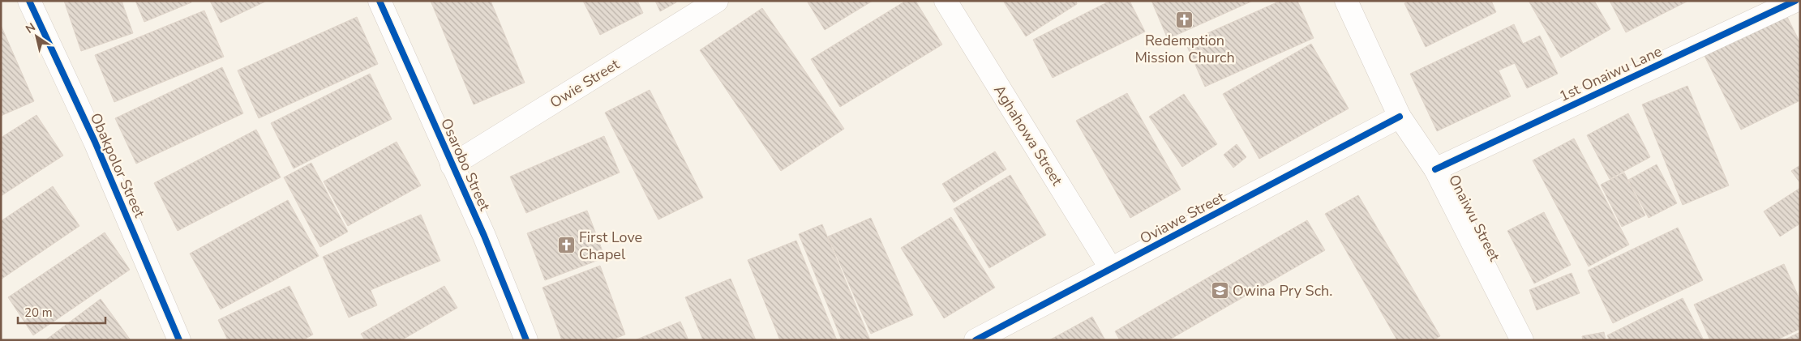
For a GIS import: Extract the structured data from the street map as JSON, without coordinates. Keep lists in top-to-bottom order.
{
  "streets": {
    "street": [
      "1st Onaiwu Lane",
      "Owie Street",
      "Aghahowa Street",
      "Osarobo Street",
      "Obakpolor Street",
      "Oviawe Street",
      "Onaiwu Street"
    ]
  },
  "crossings": [
    ["1st Onaiwu Lane", "Onaiwu Street"],
    ["Owie Street", "Osarobo Street"],
    ["Aghahowa Street", "Oviawe Street"],
    ["Oviawe Street", "Onaiwu Street"]
  ],
  "places": {
    "church": ["Redemption Mission Church", "First Love Chapel"],
    "school or university": ["Owina Pry Sch."]
  },
  "scale_bar": "20 m",
  "north": "top left"
}
